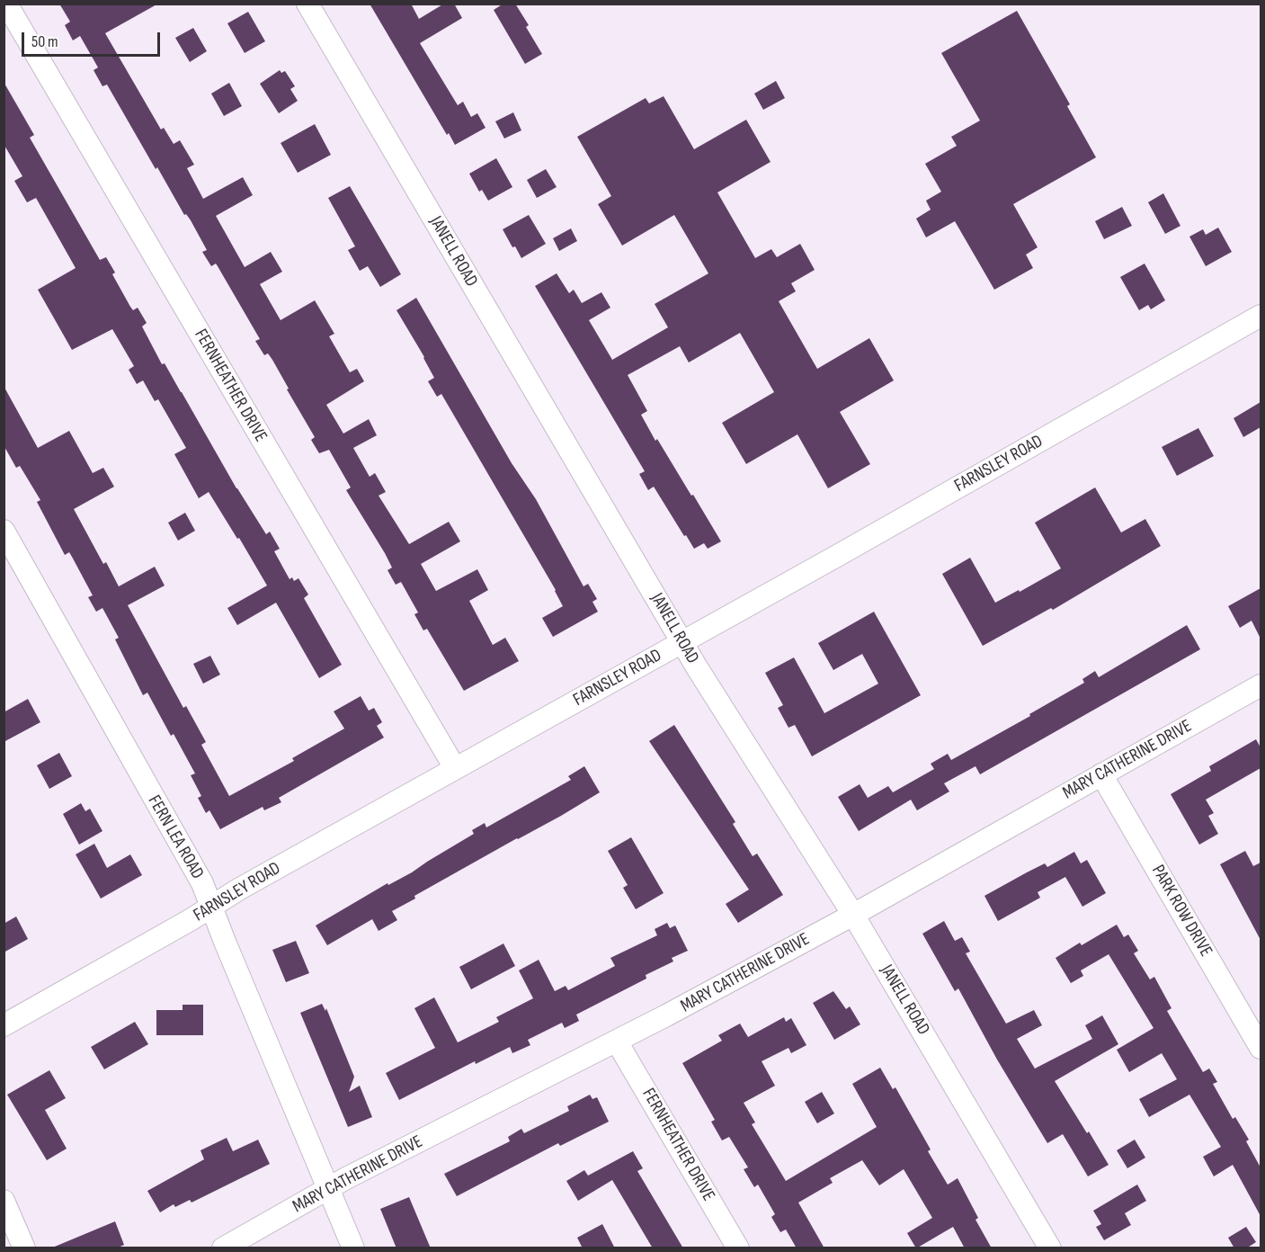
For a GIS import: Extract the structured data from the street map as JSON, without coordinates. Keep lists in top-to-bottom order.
{
  "streets": {
    "street": [
      "JANELL ROAD",
      "FERNHEATHER DRIVE",
      "FARNSLEY ROAD",
      "MARY CATHERINE DRIVE",
      "FERN LEA ROAD",
      "PARK ROW DRIVE"
    ]
  },
  "crossings": [
    ["JANELL ROAD", "FARNSLEY ROAD"],
    ["JANELL ROAD", "MARY CATHERINE DRIVE"],
    ["FERNHEATHER DRIVE", "FARNSLEY ROAD"],
    ["FERNHEATHER DRIVE", "MARY CATHERINE DRIVE"],
    ["FARNSLEY ROAD", "FERN LEA ROAD"],
    ["MARY CATHERINE DRIVE", "FERN LEA ROAD"],
    ["MARY CATHERINE DRIVE", "PARK ROW DRIVE"]
  ],
  "scale_bar": "50 m"
}
